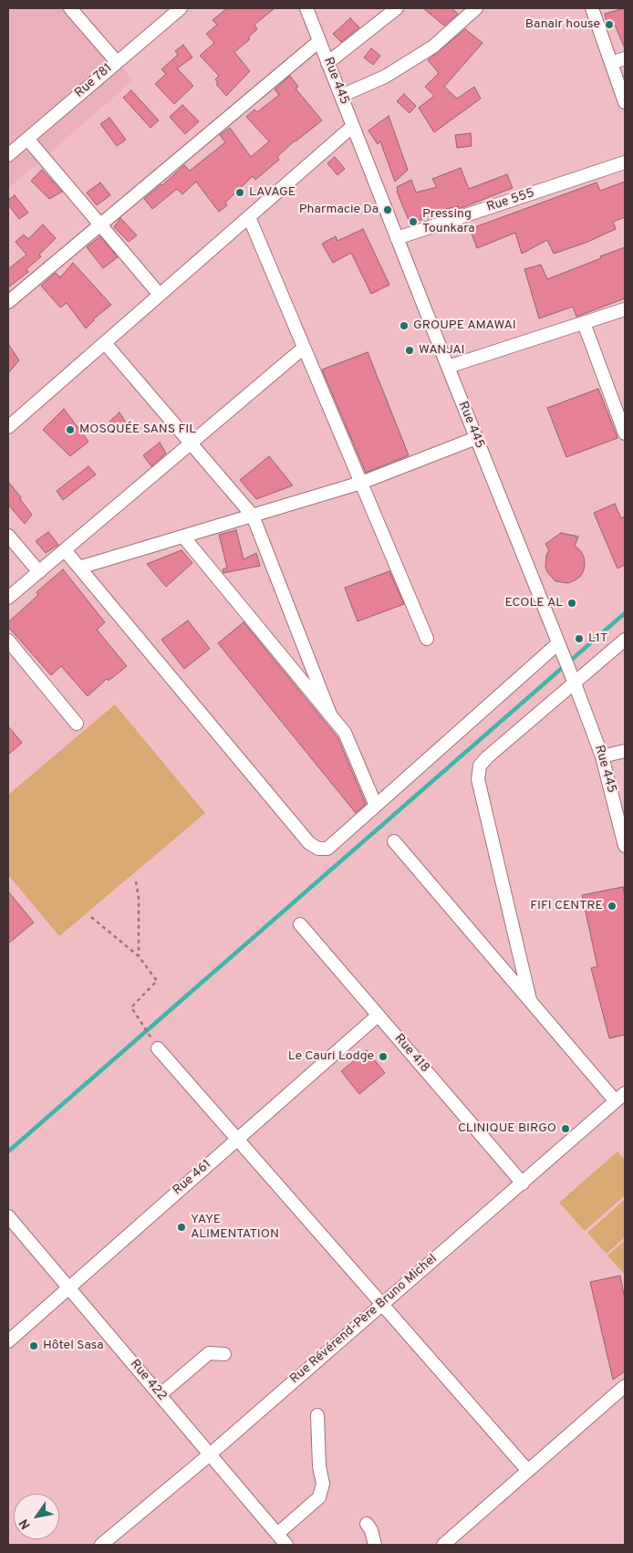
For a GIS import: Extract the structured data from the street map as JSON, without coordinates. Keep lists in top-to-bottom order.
{
  "streets": {
    "street": [
      "Rue 781",
      "Rue 445",
      "Rue 555",
      "Rue 418",
      "Rue 461",
      "Rue Révérend-Père Bruno Michel",
      "Rue 422"
    ]
  },
  "crossings": [
    ["Rue 445", "Rue 555"],
    ["Rue 418", "Rue 461"],
    ["Rue 418", "Rue Révérend-Père Bruno Michel"],
    ["Rue 461", "Rue 422"],
    ["Rue Révérend-Père Bruno Michel", "Rue 422"]
  ],
  "places": [
    "Banair house",
    "LAVAGE",
    "Pharmacie Da",
    "Pressing Tounkara",
    "GROUPE AMAWAI",
    "WANJAI",
    "MOSQUÉE SANS FIL",
    "ECOLE AL",
    "L1T",
    "FIFI CENTRE",
    "Le Cauri Lodge",
    "CLINIQUE BIRGO",
    "YAYE ALIMENTATION",
    "Hôtel Sasa"
  ],
  "north": "bottom left"
}
